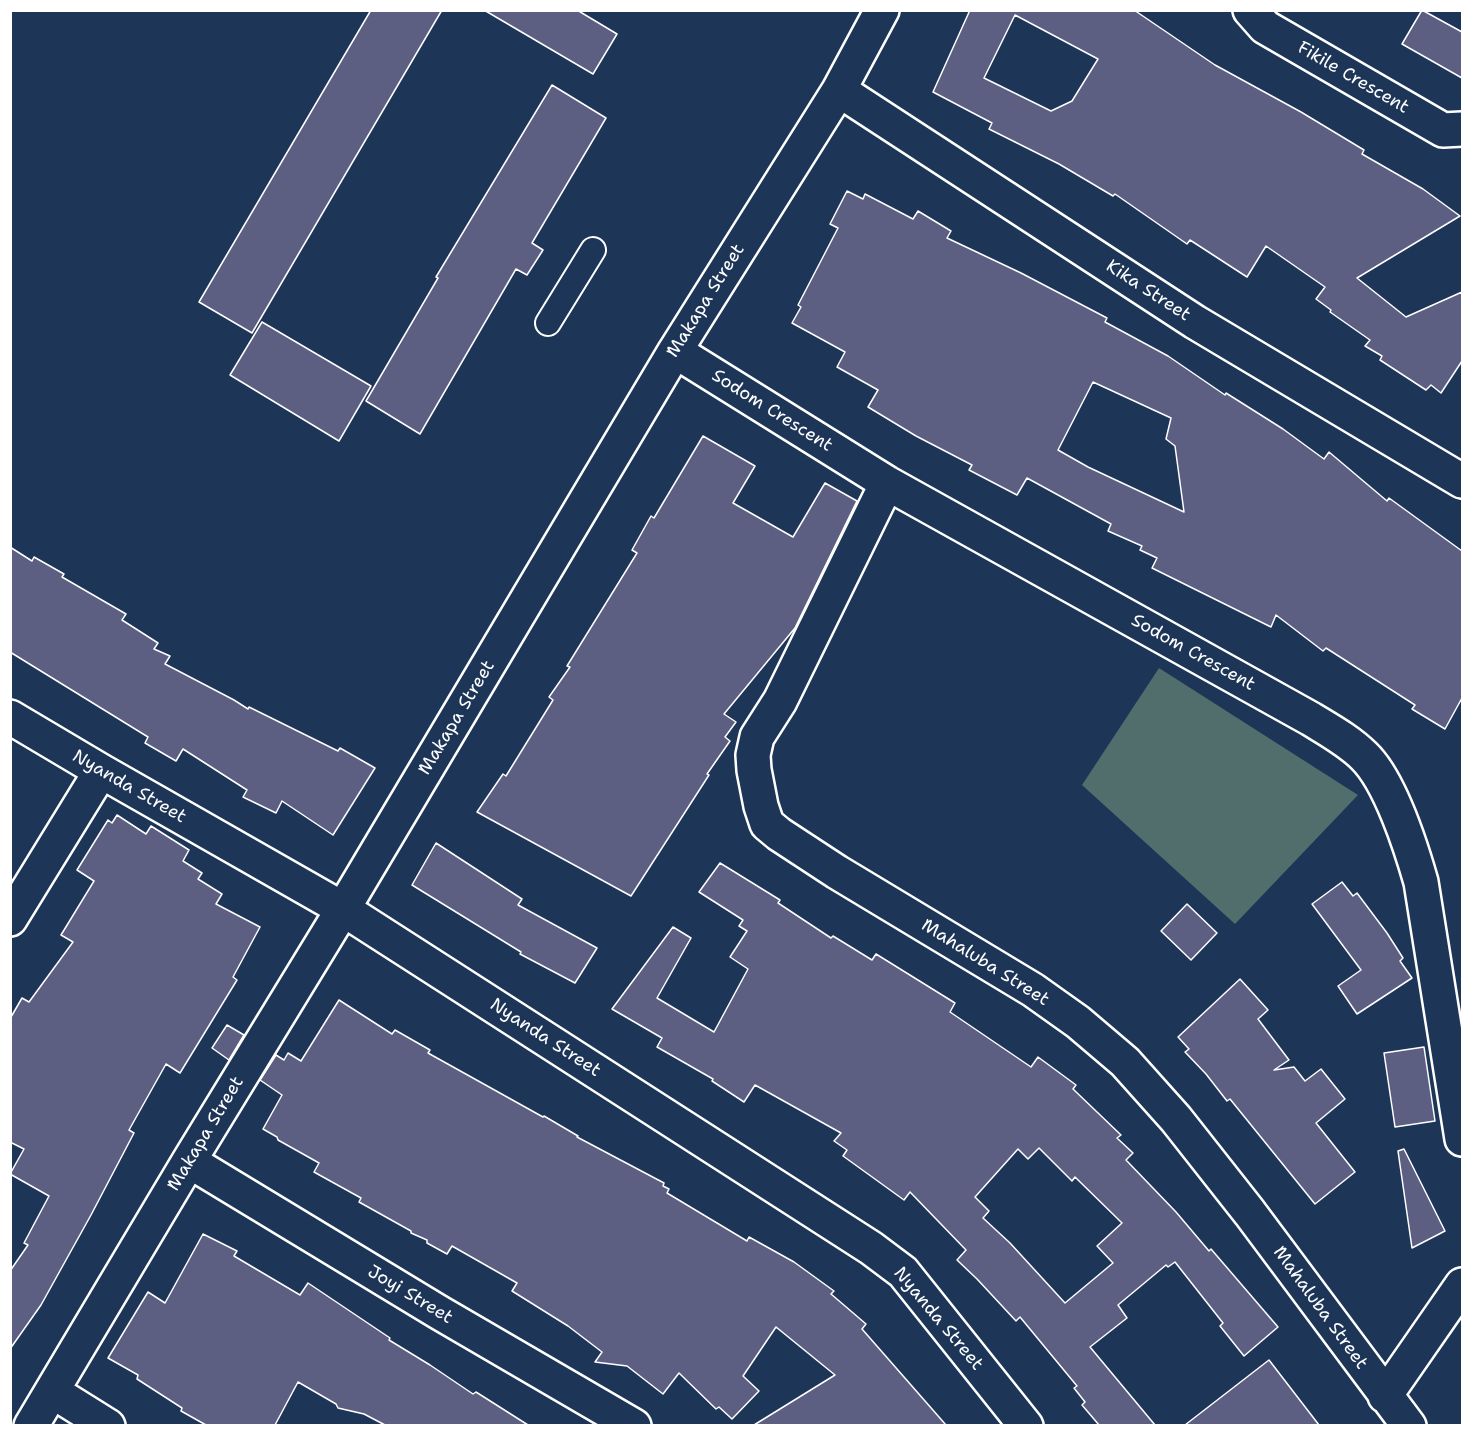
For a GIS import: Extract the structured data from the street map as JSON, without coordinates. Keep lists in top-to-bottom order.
{
  "streets": {
    "street": [
      "Fikile Crescent",
      "Kika Street",
      "Makapa Street",
      "Sodom Crescent",
      "Nyanda Street",
      "Mahaluba Street",
      "Joyi Street"
    ]
  },
  "crossings": [
    ["Kika Street", "Makapa Street"],
    ["Makapa Street", "Sodom Crescent"],
    ["Makapa Street", "Nyanda Street"],
    ["Makapa Street", "Joyi Street"],
    ["Sodom Crescent", "Mahaluba Street"]
  ]
}
